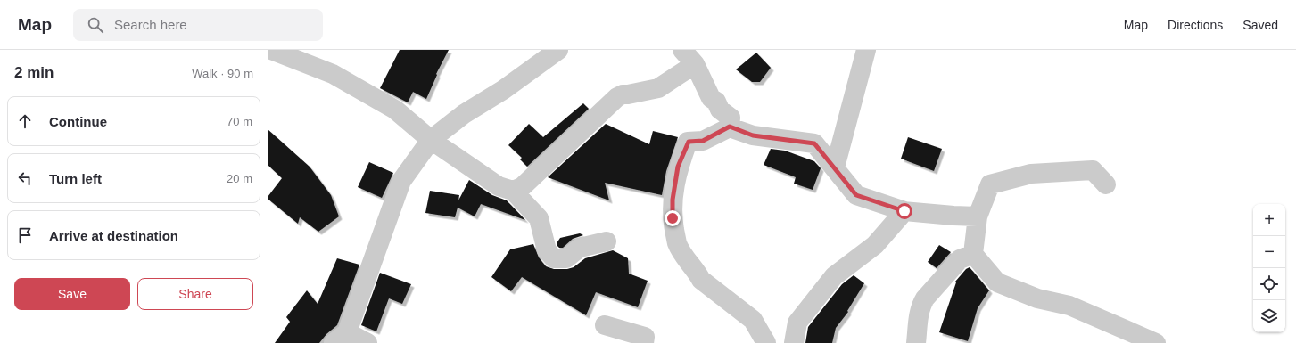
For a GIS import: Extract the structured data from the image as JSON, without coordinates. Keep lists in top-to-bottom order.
{
  "page": {
    "header": "Map",
    "search": "Search here",
    "nav": ["Map", "Directions", "Saved"],
    "heading": ["2 min", "Walk · 90 m"],
    "list": [
      ["Continue", "70 m"],
      ["Turn left", "20 m"],
      "Arrive at destination"
    ],
    "map_buttons": ["+", "−"],
    "buttons": ["Save", "Share"]
  }
}
